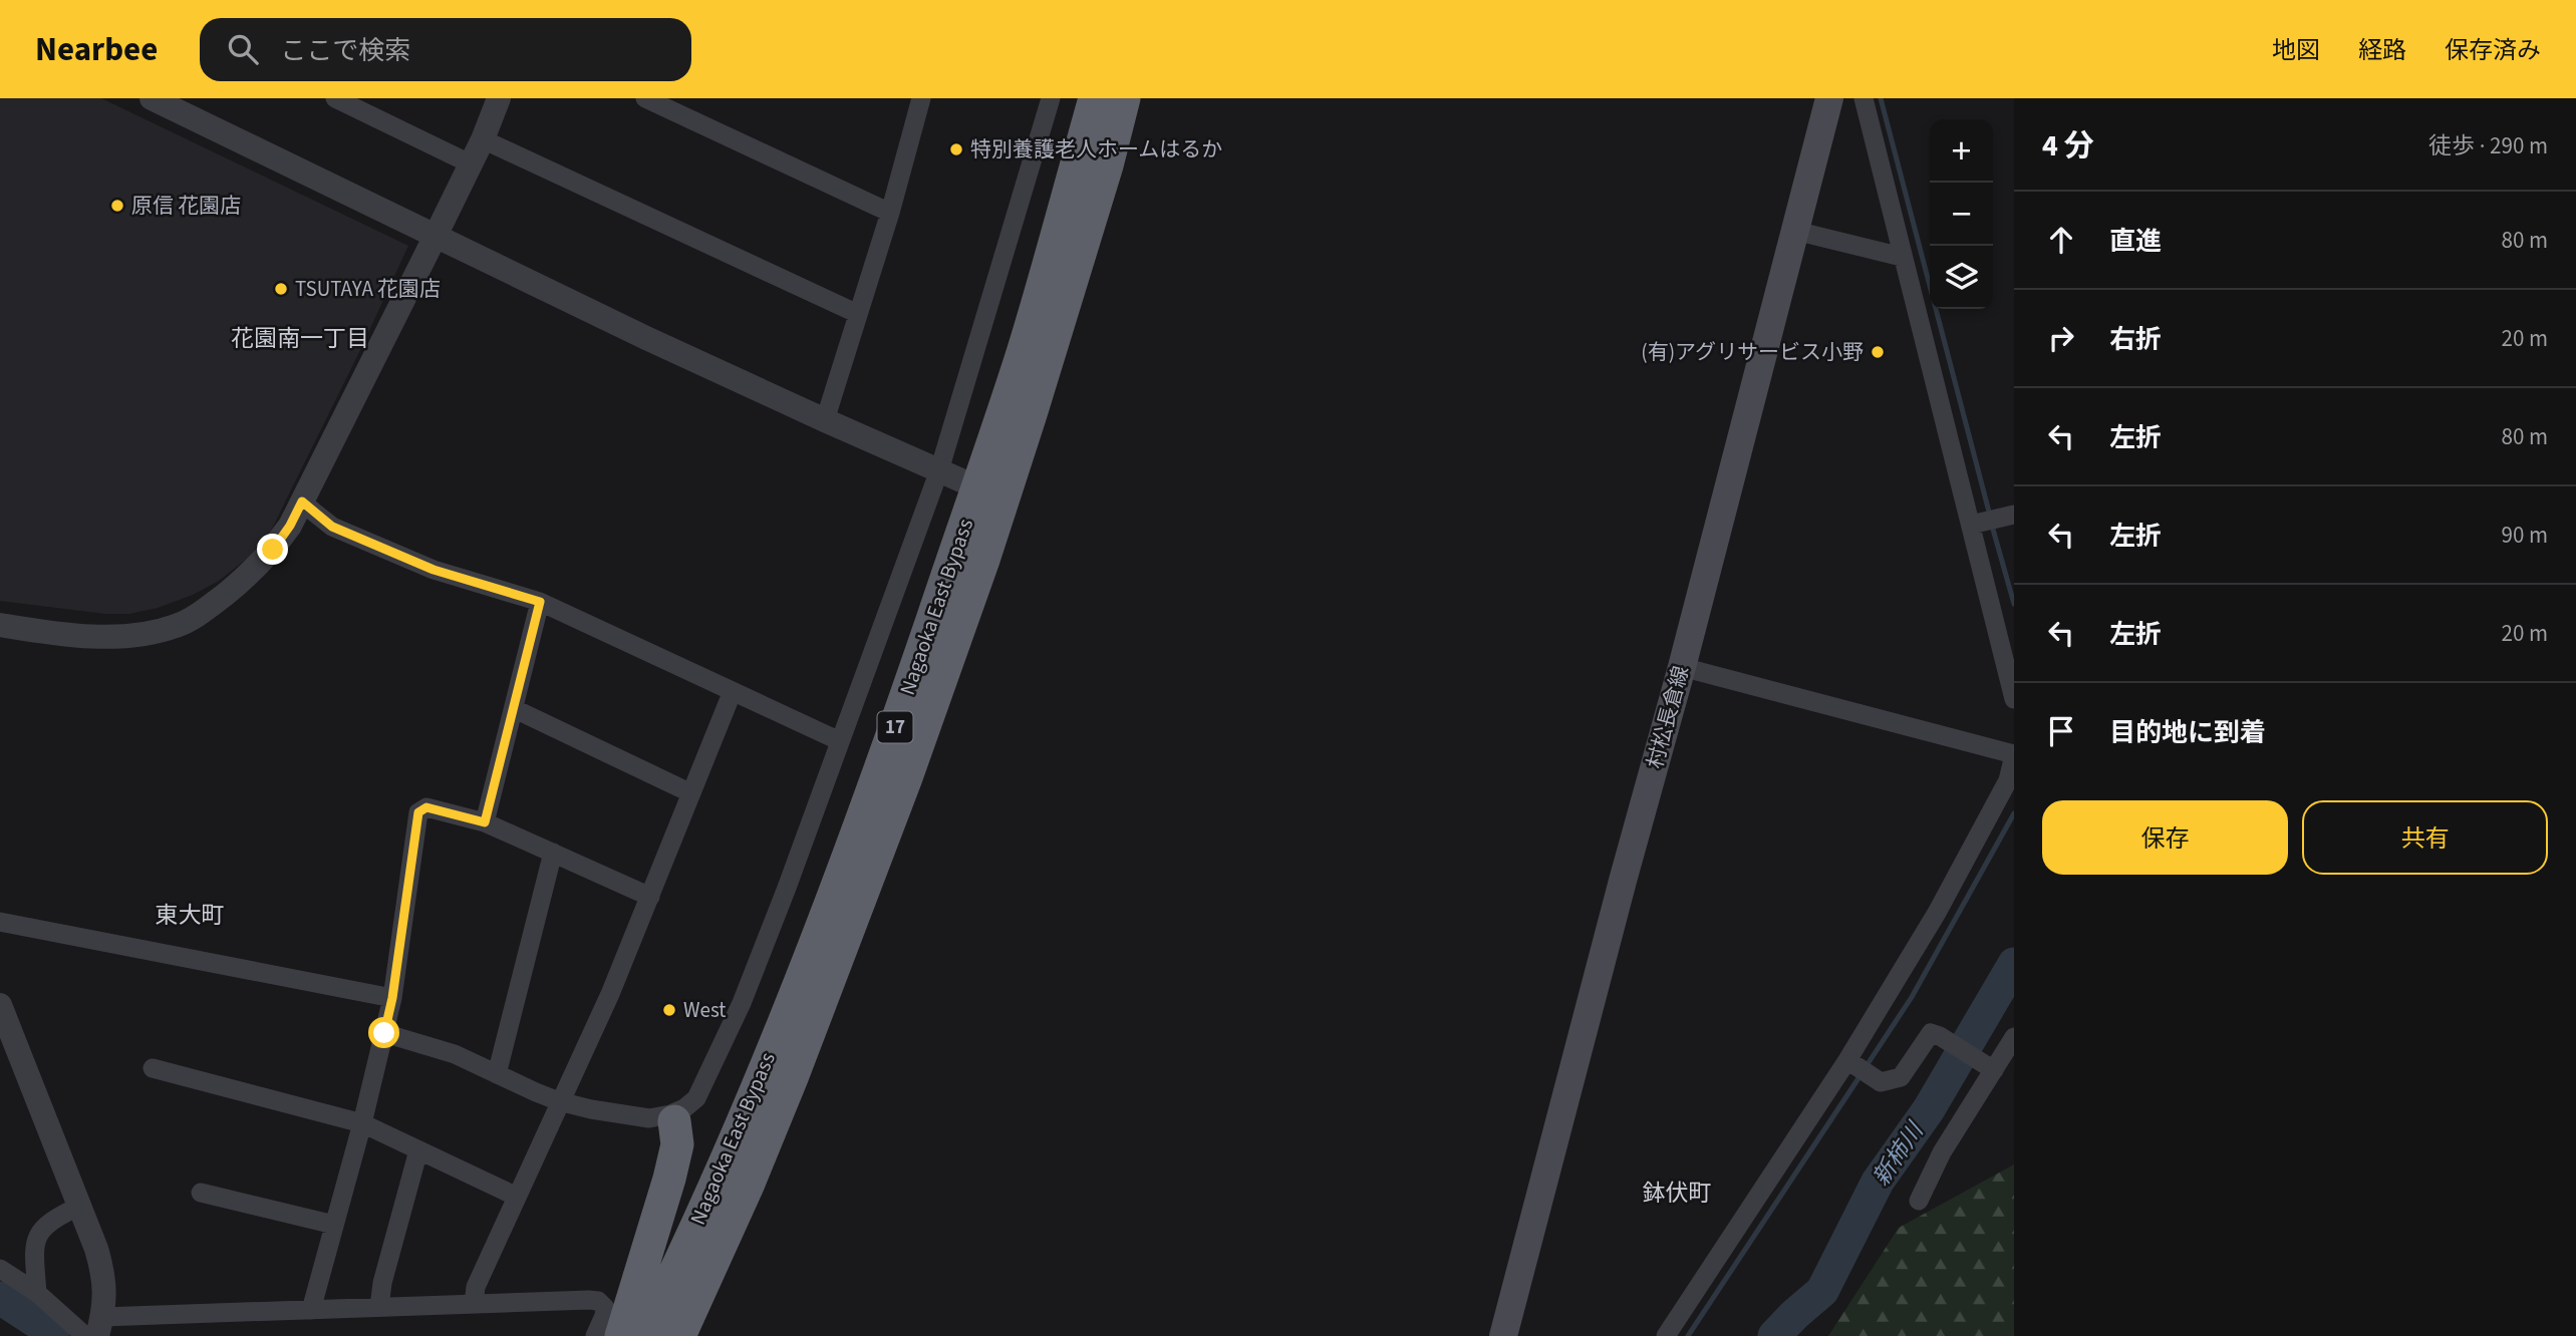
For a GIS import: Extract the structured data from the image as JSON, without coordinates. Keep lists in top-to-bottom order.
{
  "streets": {
    "highway": ["Nagaoka East Bypass", "17"],
    "main road": ["村松長倉線"]
  },
  "districts": ["花園南一丁目", "東大町", "鉢伏町"],
  "water": ["新柿川"],
  "places": [
    "特別養護老人ホームはるか",
    "原信 花園店",
    "TSUTAYA 花園店",
    "(有)アグリサービス小野",
    "West"
  ],
  "page": {
    "header": "Nearbee",
    "search": "ここで検索",
    "nav": ["地図", "経路", "保存済み"],
    "heading": ["4 分", "徒歩 · 290 m"],
    "map_buttons": ["+", "−"],
    "list": [
      ["直進", "80 m"],
      ["右折", "20 m"],
      ["左折", "80 m"],
      ["左折", "90 m"],
      ["左折", "20 m"],
      "目的地に到着"
    ],
    "buttons": ["保存", "共有"]
  }
}
